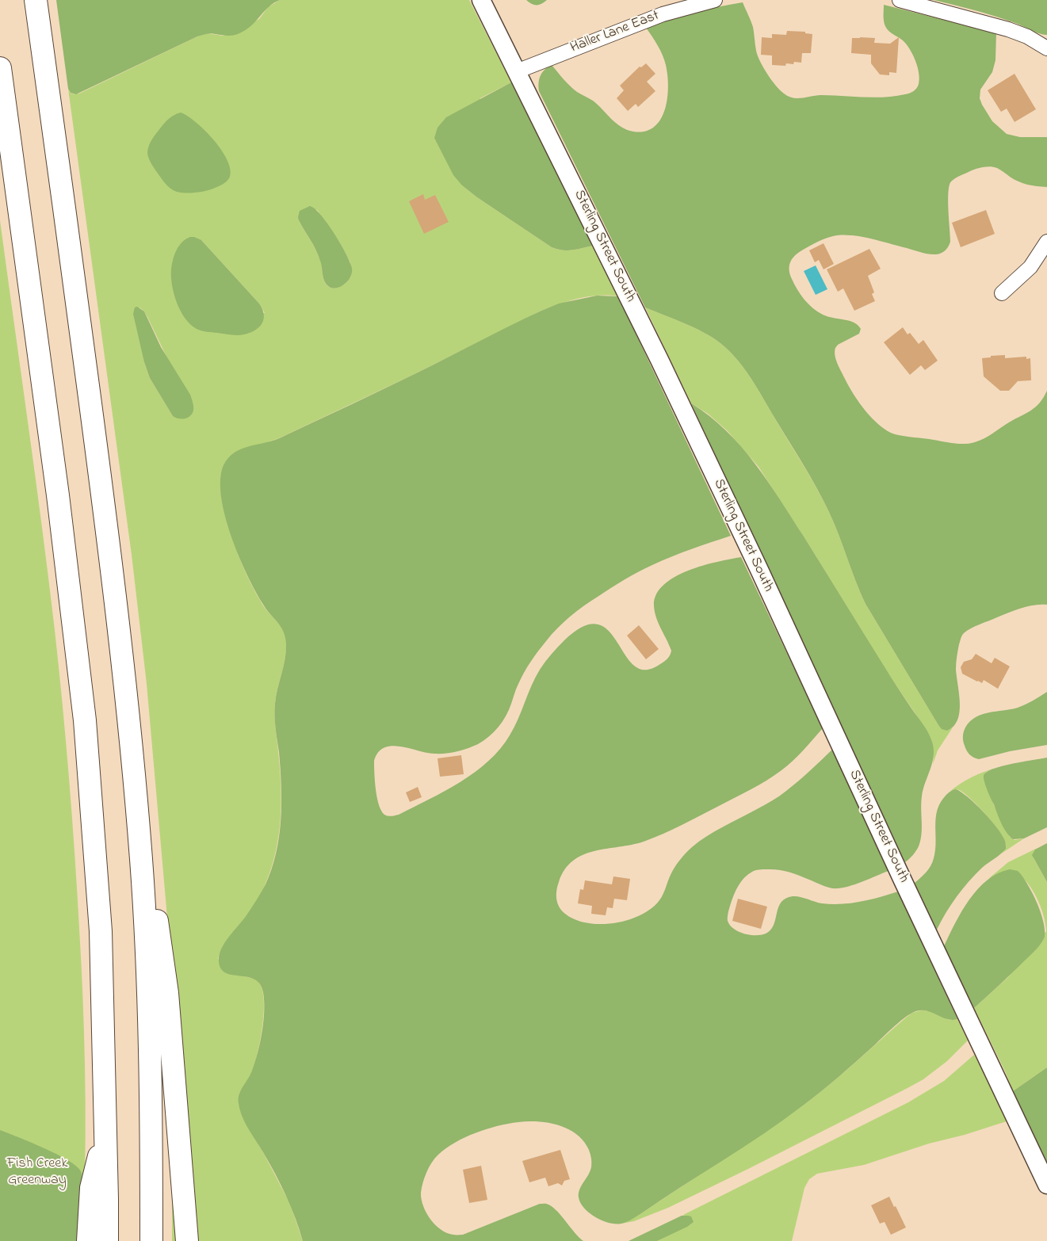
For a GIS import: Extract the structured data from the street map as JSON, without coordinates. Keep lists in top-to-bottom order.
{
  "streets": {
    "street": ["Haller Lane East", "Sterling Street South"]
  },
  "crossings": [
    ["Haller Lane East", "Sterling Street South"]
  ],
  "parks": ["Fish Creek Greenway"]
}
